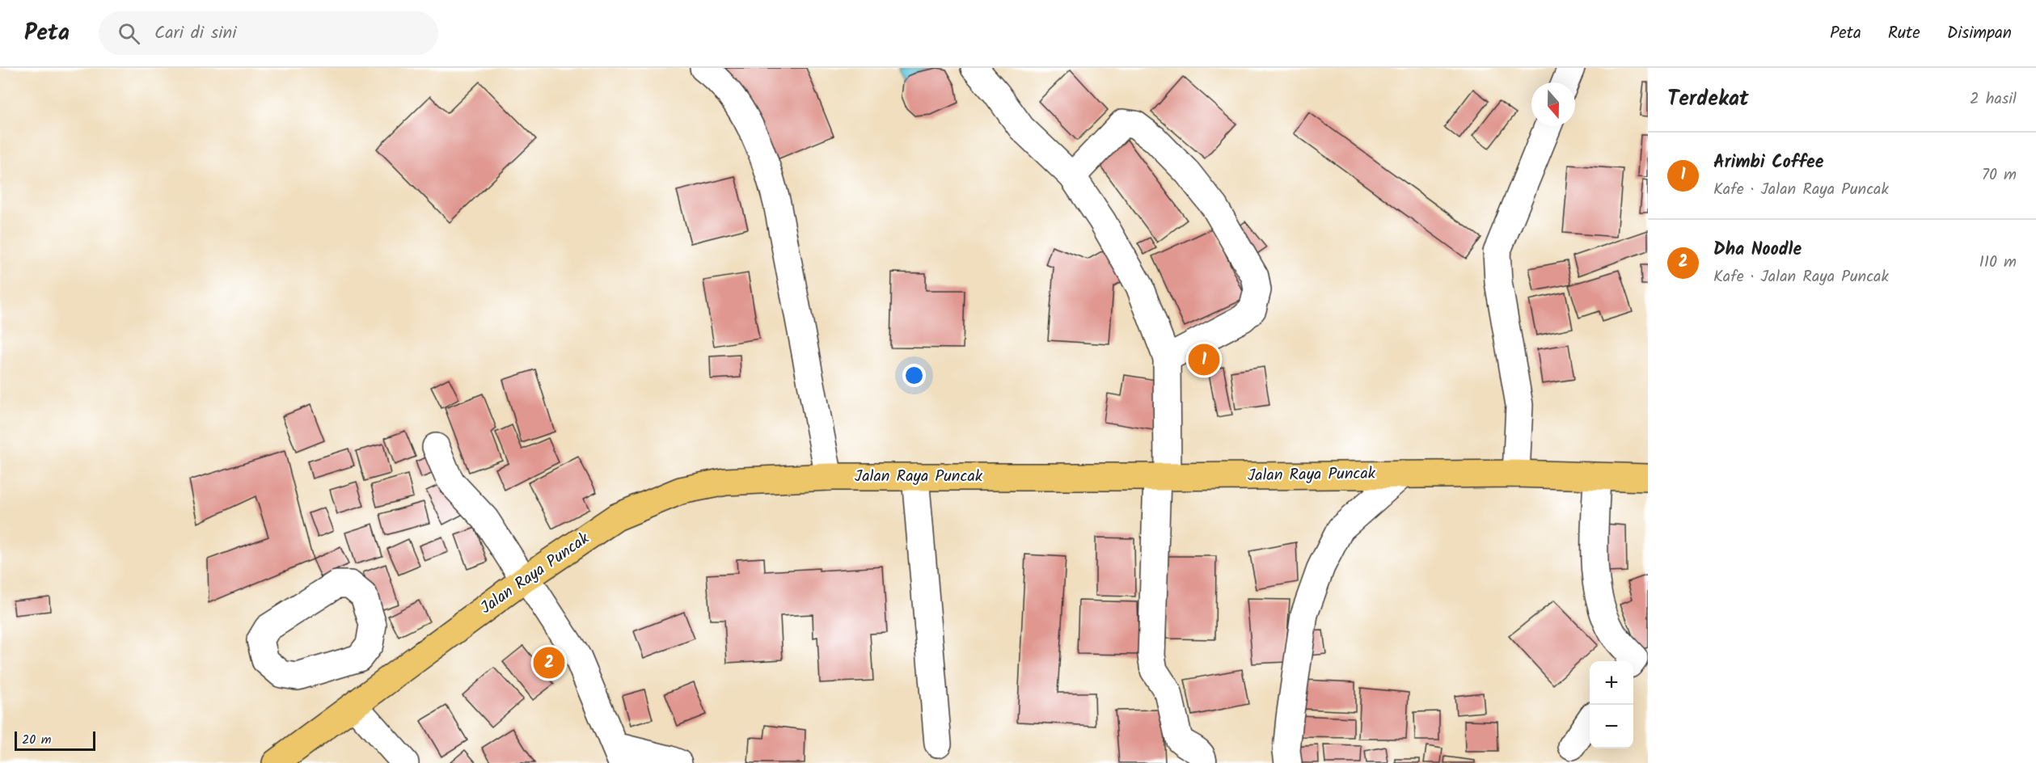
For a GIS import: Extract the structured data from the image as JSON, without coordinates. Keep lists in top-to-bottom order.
{
  "streets": {
    "highway": ["Jalan Raya Puncak"]
  },
  "scale_bar": "20 m",
  "north": "bottom",
  "page": {
    "header": "Peta",
    "search": "Cari di sini",
    "nav": ["Peta", "Rute", "Disimpan"],
    "heading": ["Terdekat", "2 hasil"],
    "list": [
      {
        "mark": "1",
        "name": "Arimbi Coffee",
        "note": "Kafe · Jalan Raya Puncak",
        "value": "70 m"
      },
      {
        "mark": "2",
        "name": "Dha Noodle",
        "note": "Kafe · Jalan Raya Puncak",
        "value": "110 m"
      }
    ],
    "pins": ["1", "2"],
    "map_buttons": ["+", "−"],
    "scale": "20 m"
  }
}
